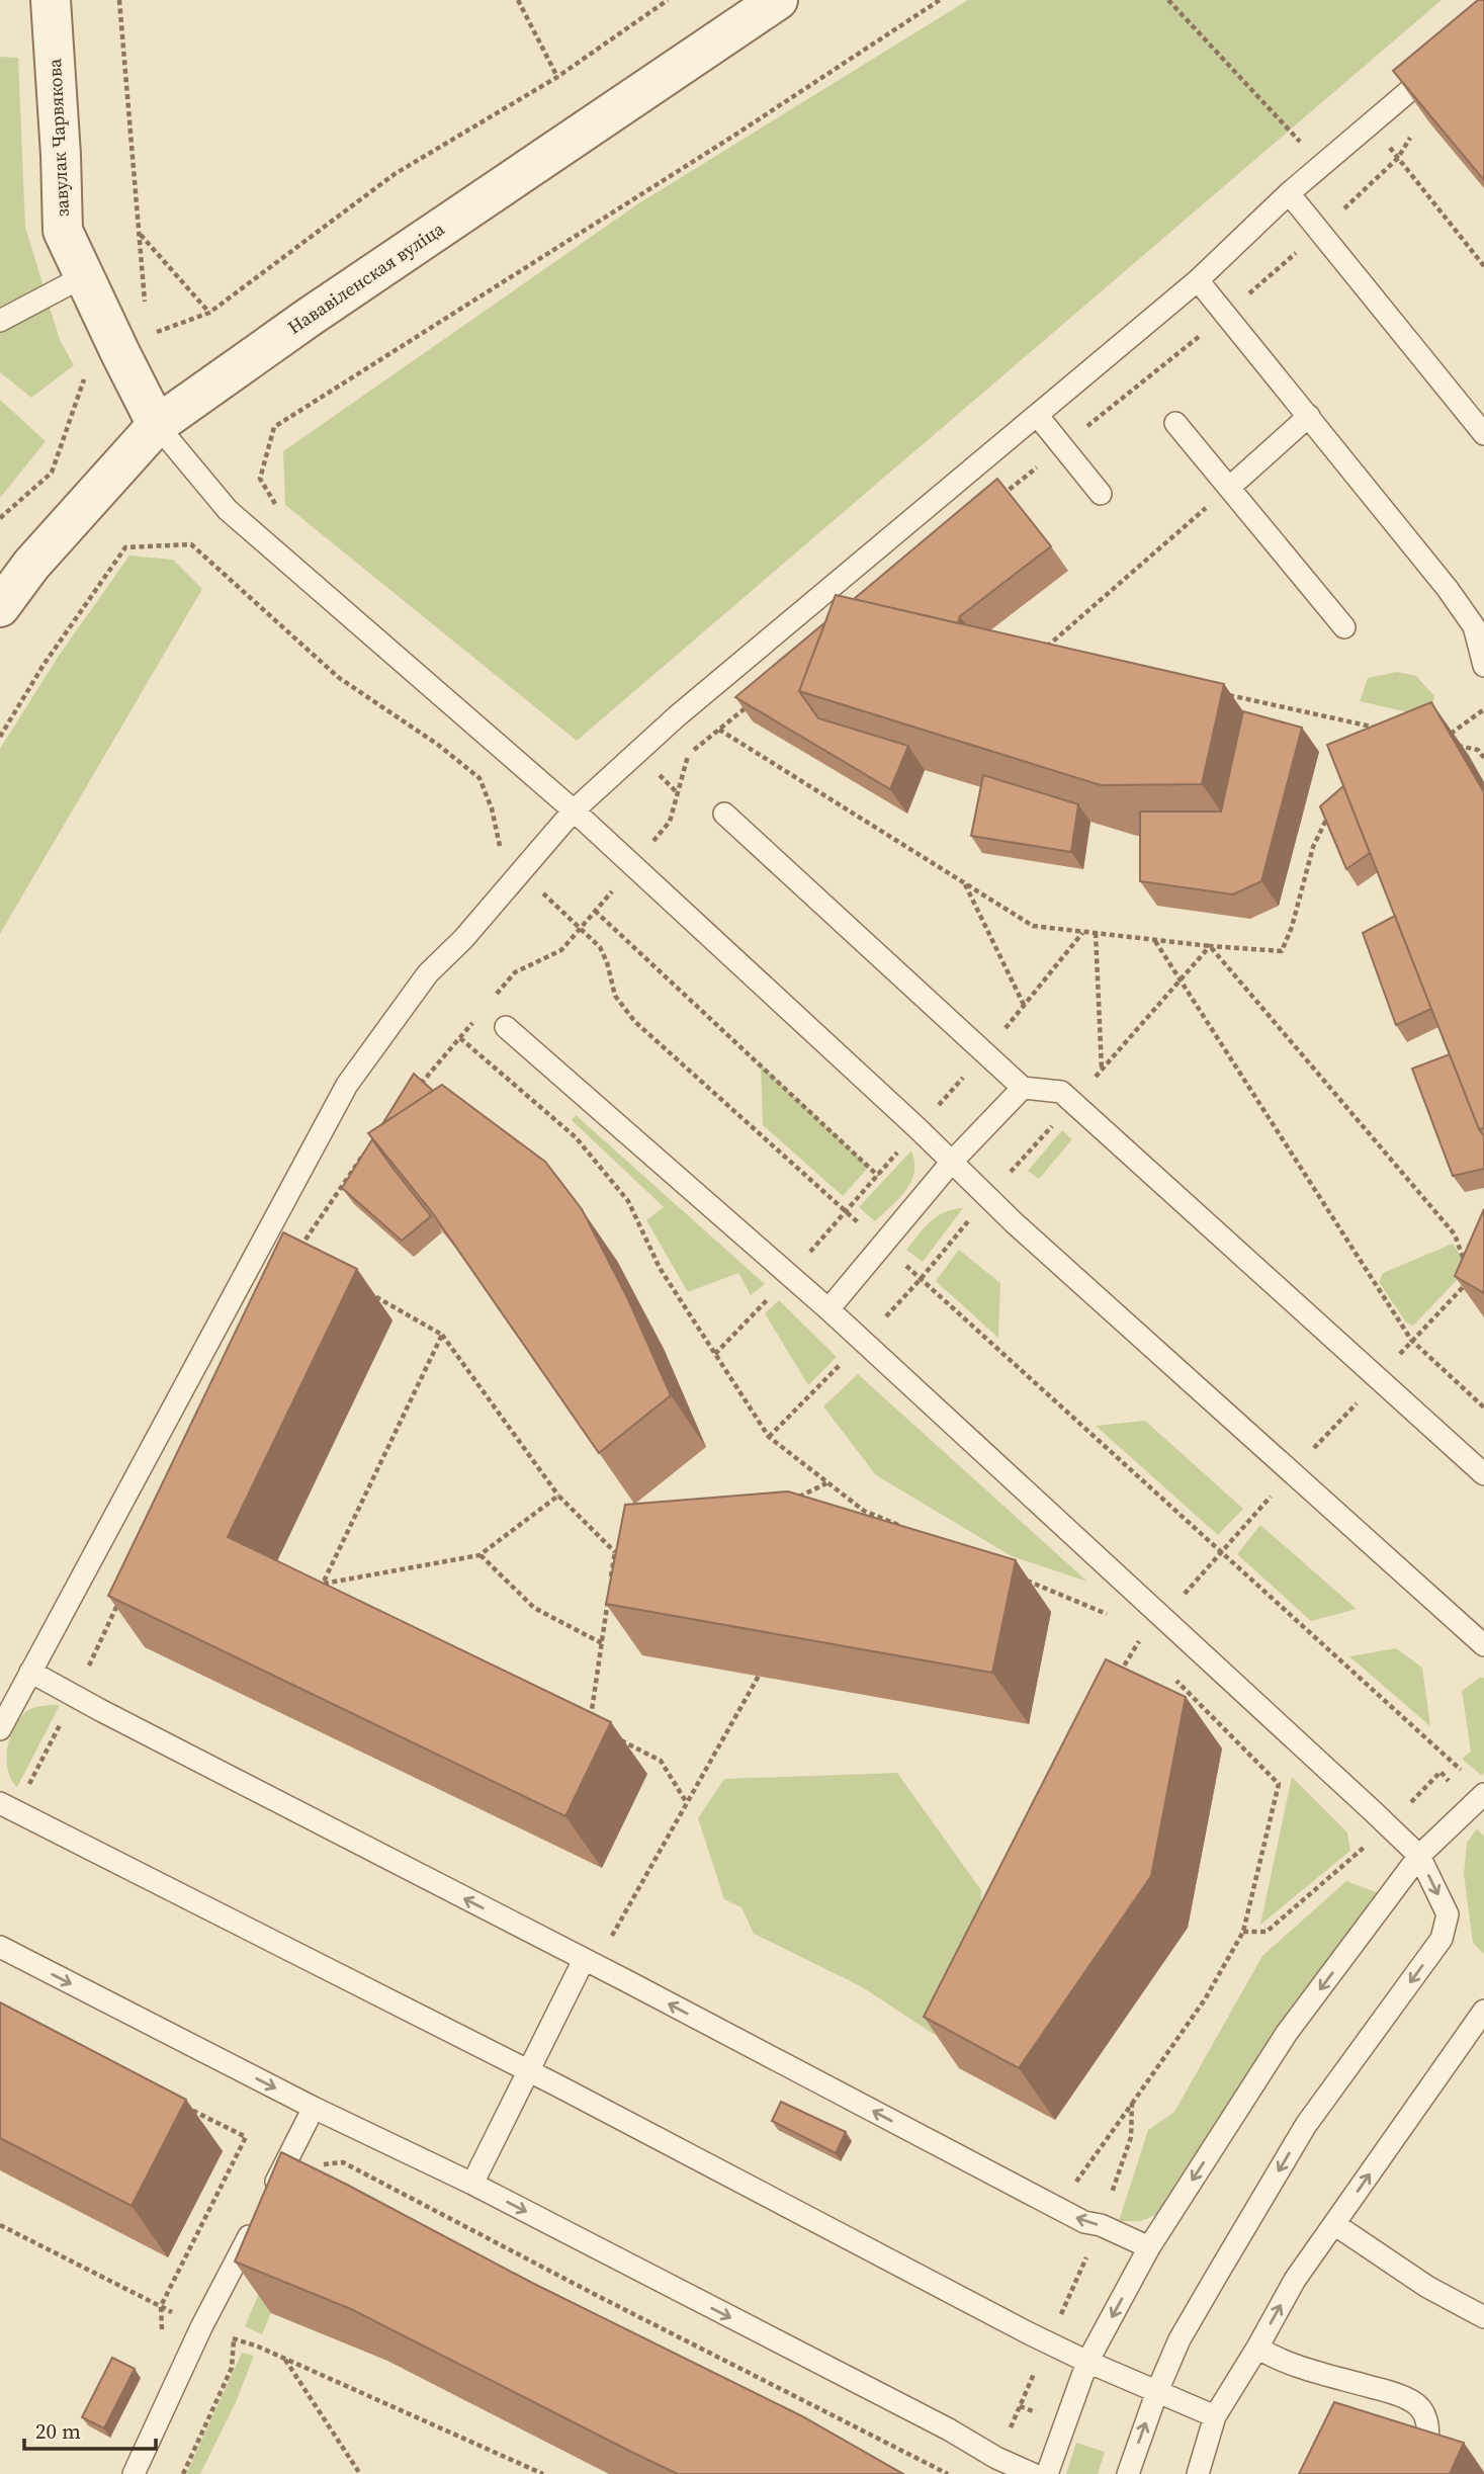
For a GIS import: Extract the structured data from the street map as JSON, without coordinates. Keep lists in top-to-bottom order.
{
  "streets": {
    "street": ["завулак Чарвякова", "Нававіленская вуліца"]
  },
  "crossings": [
    ["завулак Чарвякова", "Нававіленская вуліца"]
  ],
  "scale_bar": "20 m"
}
